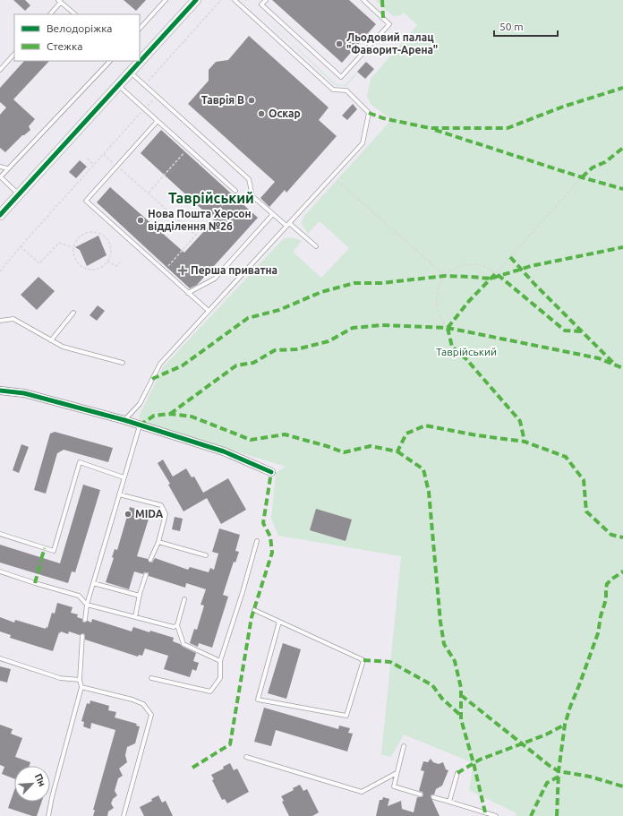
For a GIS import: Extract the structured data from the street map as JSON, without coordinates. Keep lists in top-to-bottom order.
{
  "districts": ["Таврійський"],
  "parks": ["Таврійський"],
  "places": {
    "other": [
      "Льодовий палац \"Фаворит-Арена\"",
      "Таврія В",
      "Оскар",
      "Нова Пошта Херсон відділення №26",
      "MIDA"
    ],
    "health": ["Перша приватна"]
  },
  "legend": ["Велодоріжка", "Стежка"],
  "scale_bar": "50 m",
  "north": "top right"
}
